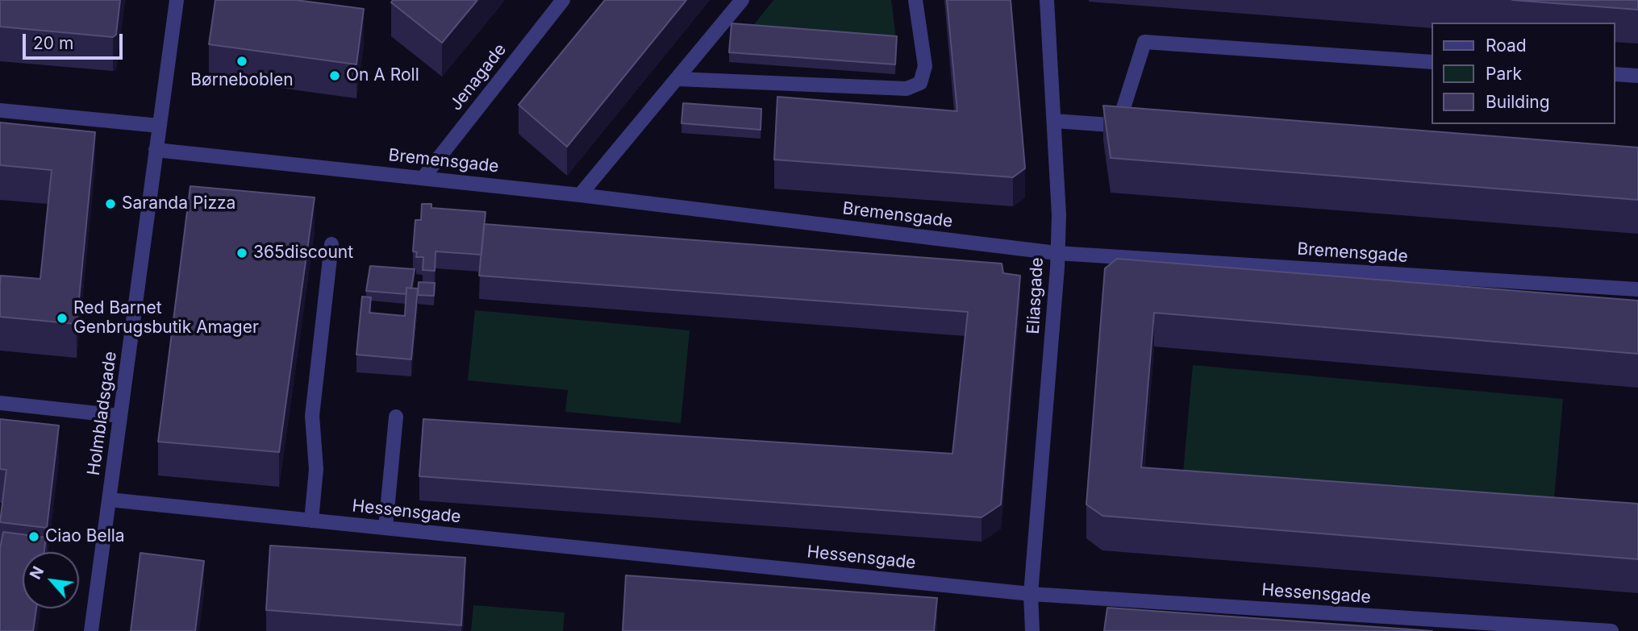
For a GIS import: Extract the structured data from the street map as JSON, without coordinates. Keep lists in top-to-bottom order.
{
  "streets": {
    "street": [
      "Jenagade",
      "Bremensgade",
      "Eliasgade",
      "Holmbladsgade",
      "Hessensgade"
    ]
  },
  "crossings": [
    ["Jenagade", "Bremensgade"],
    ["Bremensgade", "Eliasgade"],
    ["Bremensgade", "Holmbladsgade"],
    ["Eliasgade", "Hessensgade"],
    ["Holmbladsgade", "Hessensgade"]
  ],
  "places": [
    "Børneboblen",
    "On A Roll",
    "Saranda Pizza",
    "365discount",
    "Red Barnet Genbrugsbutik Amager",
    "Ciao Bella"
  ],
  "legend": ["Road", "Park", "Building"],
  "scale_bar": "20 m",
  "north": "top left"
}
